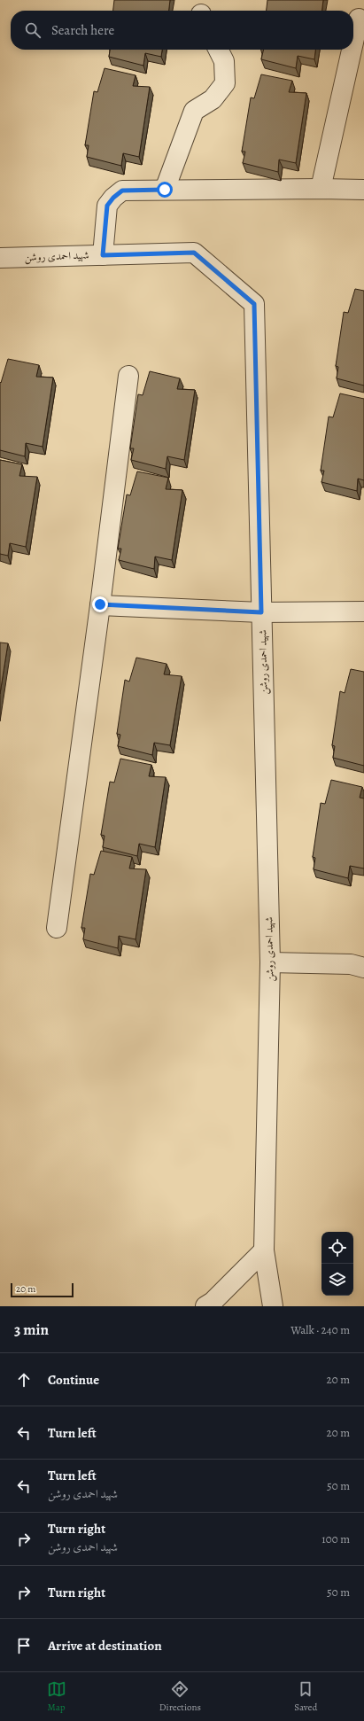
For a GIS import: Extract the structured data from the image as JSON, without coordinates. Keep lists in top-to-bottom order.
{
  "streets": {
    "street": ["شهید احمدی روشن"]
  },
  "scale_bar": "20 m",
  "page": {
    "search": "Search here",
    "scale": "20 m",
    "heading": ["3 min", "Walk · 240 m"],
    "list": [
      ["Continue", "20 m"],
      ["Turn left", "20 m"],
      ["Turn left", "شهید احمدی روشن", "50 m"],
      ["Turn right", "شهید احمدی روشن", "100 m"],
      ["Turn right", "50 m"],
      "Arrive at destination"
    ],
    "nav": ["Map", "Directions", "Saved"]
  }
}
